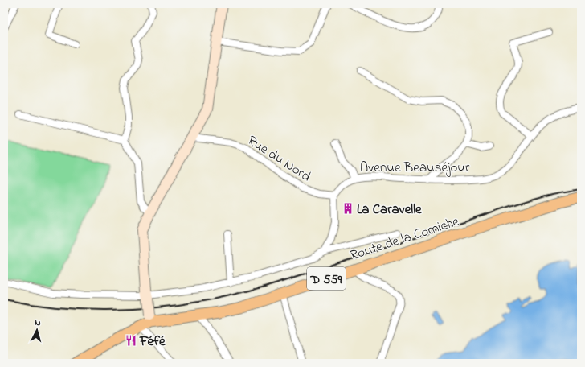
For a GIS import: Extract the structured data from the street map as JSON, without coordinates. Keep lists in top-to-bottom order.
{
  "streets": {
    "main road": ["Route de la Corniche", "D 559"],
    "street": ["Rue du Nord", "Avenue Beauséjour"]
  },
  "crossings": [
    ["Rue du Nord", "Avenue Beauséjour"]
  ],
  "places": {
    "building": ["La Caravelle"],
    "restaurant": ["Féfé"]
  },
  "north": "top"
}
